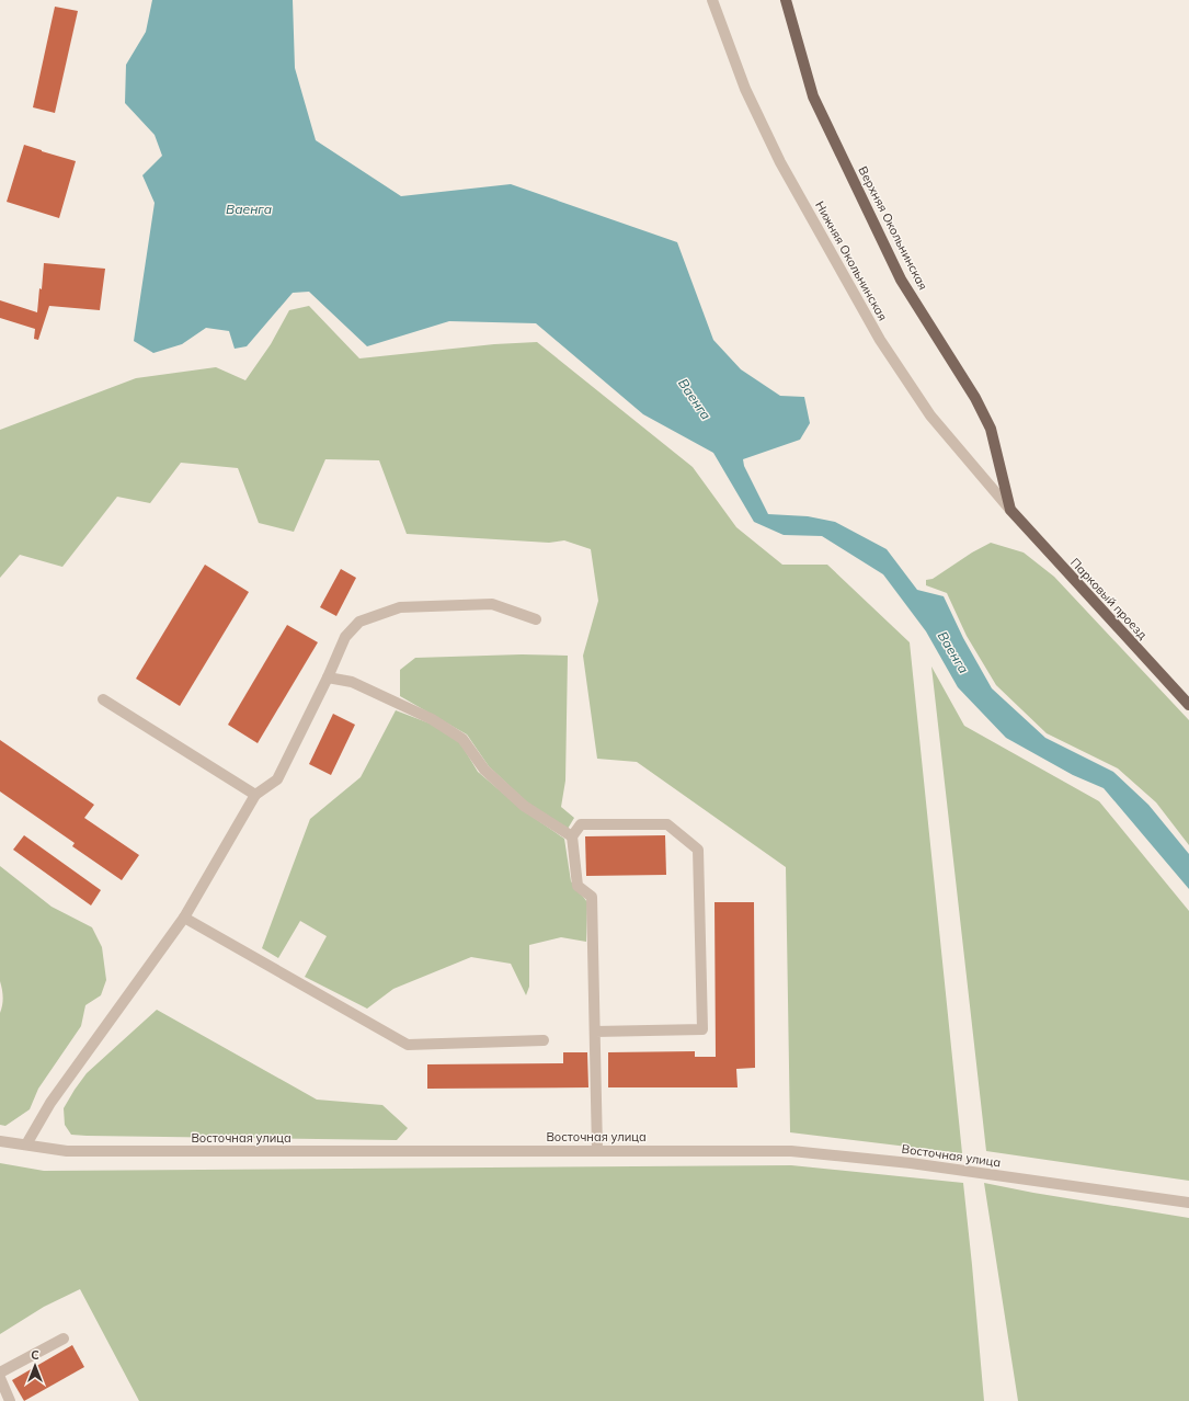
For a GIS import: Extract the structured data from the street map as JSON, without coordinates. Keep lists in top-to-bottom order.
{
  "streets": {
    "main road": ["Верхняя Окольнинская", "Парковый проезд"],
    "street": ["Нижняя Окольнинская", "Восточная улица"]
  },
  "crossings": [
    ["Верхняя Окольнинская", "Нижняя Окольнинская"],
    ["Верхняя Окольнинская", "Парковый проезд"],
    ["Нижняя Окольнинская", "Парковый проезд"]
  ],
  "water": ["Ваенга"],
  "north": "top"
}
